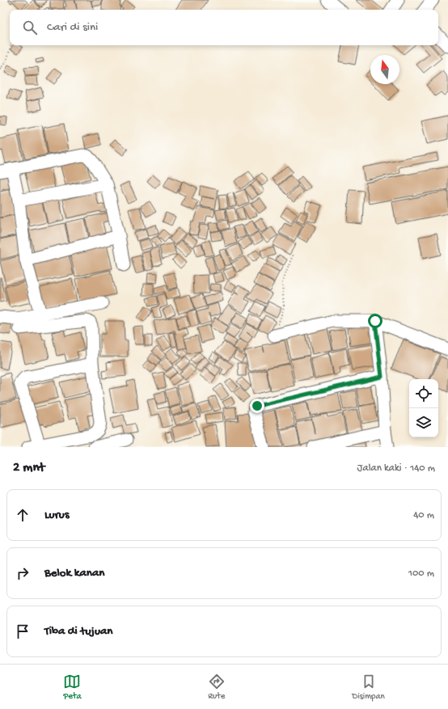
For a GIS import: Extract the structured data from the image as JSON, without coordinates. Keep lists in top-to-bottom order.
{
  "north": "top",
  "page": {
    "search": "Cari di sini",
    "heading": ["2 mnt", "Jalan kaki · 140 m"],
    "list": [
      ["Lurus", "40 m"],
      ["Belok kanan", "100 m"],
      "Tiba di tujuan"
    ],
    "nav": ["Peta", "Rute", "Disimpan"]
  }
}
